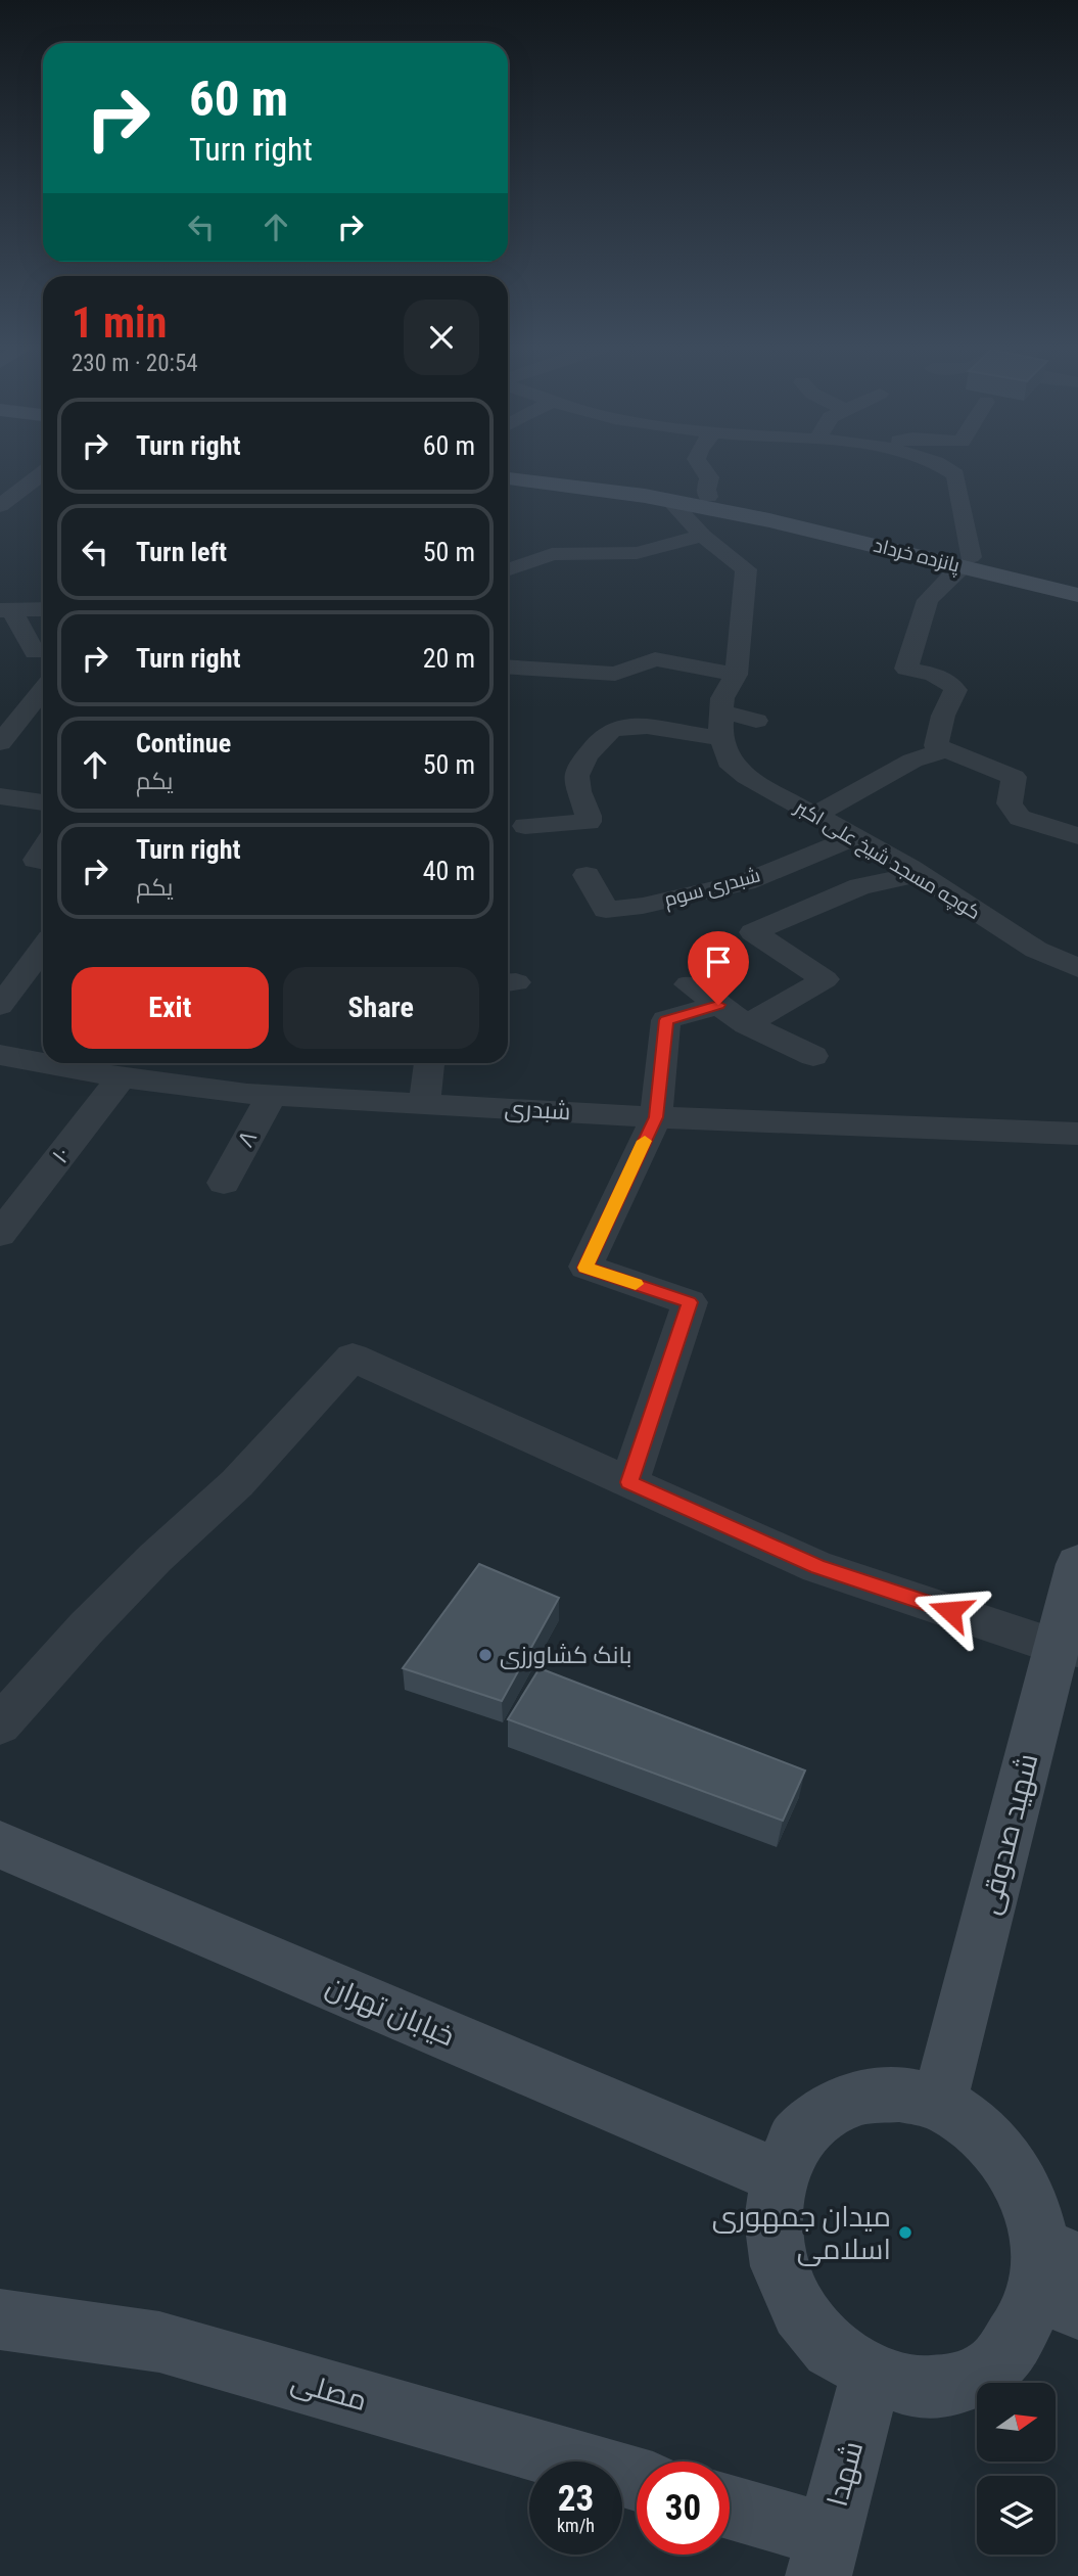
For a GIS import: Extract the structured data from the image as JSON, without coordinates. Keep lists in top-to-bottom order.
{
  "streets": {
    "main road": [
      "پانزده خرداد",
      "شهید صدوقی",
      "خیابان تهران",
      "مصلی",
      "شهدا"
    ],
    "street": [
      "کوچه مسجد شیخ علی اکبر",
      "شبدری سوم",
      "شبدری",
      "۸",
      "۱۰"
    ]
  },
  "crossings": [
    ["کوچه مسجد شیخ علی اکبر", "شبدری سوم"],
    ["شبدری", "۸"],
    ["شبدری", "۱۰"]
  ],
  "places": ["بانک کشاورزی", "میدان جمهوری اسلامی"],
  "north": "right",
  "page": {
    "turn": ["60 m", "Turn right"],
    "heading": ["1 min", "230 m · 20:54"],
    "list": [
      {
        "name": "Turn right",
        "value": "60 m"
      },
      {
        "name": "Turn left",
        "value": "50 m"
      },
      {
        "name": "Turn right",
        "value": "20 m"
      },
      {
        "name": "Continue",
        "note": "یکم",
        "value": "50 m"
      },
      {
        "name": "Turn right",
        "note": "یکم",
        "value": "40 m"
      }
    ],
    "buttons": ["Exit", "Share"],
    "speed": "23 km/h",
    "limit": "30"
  }
}
